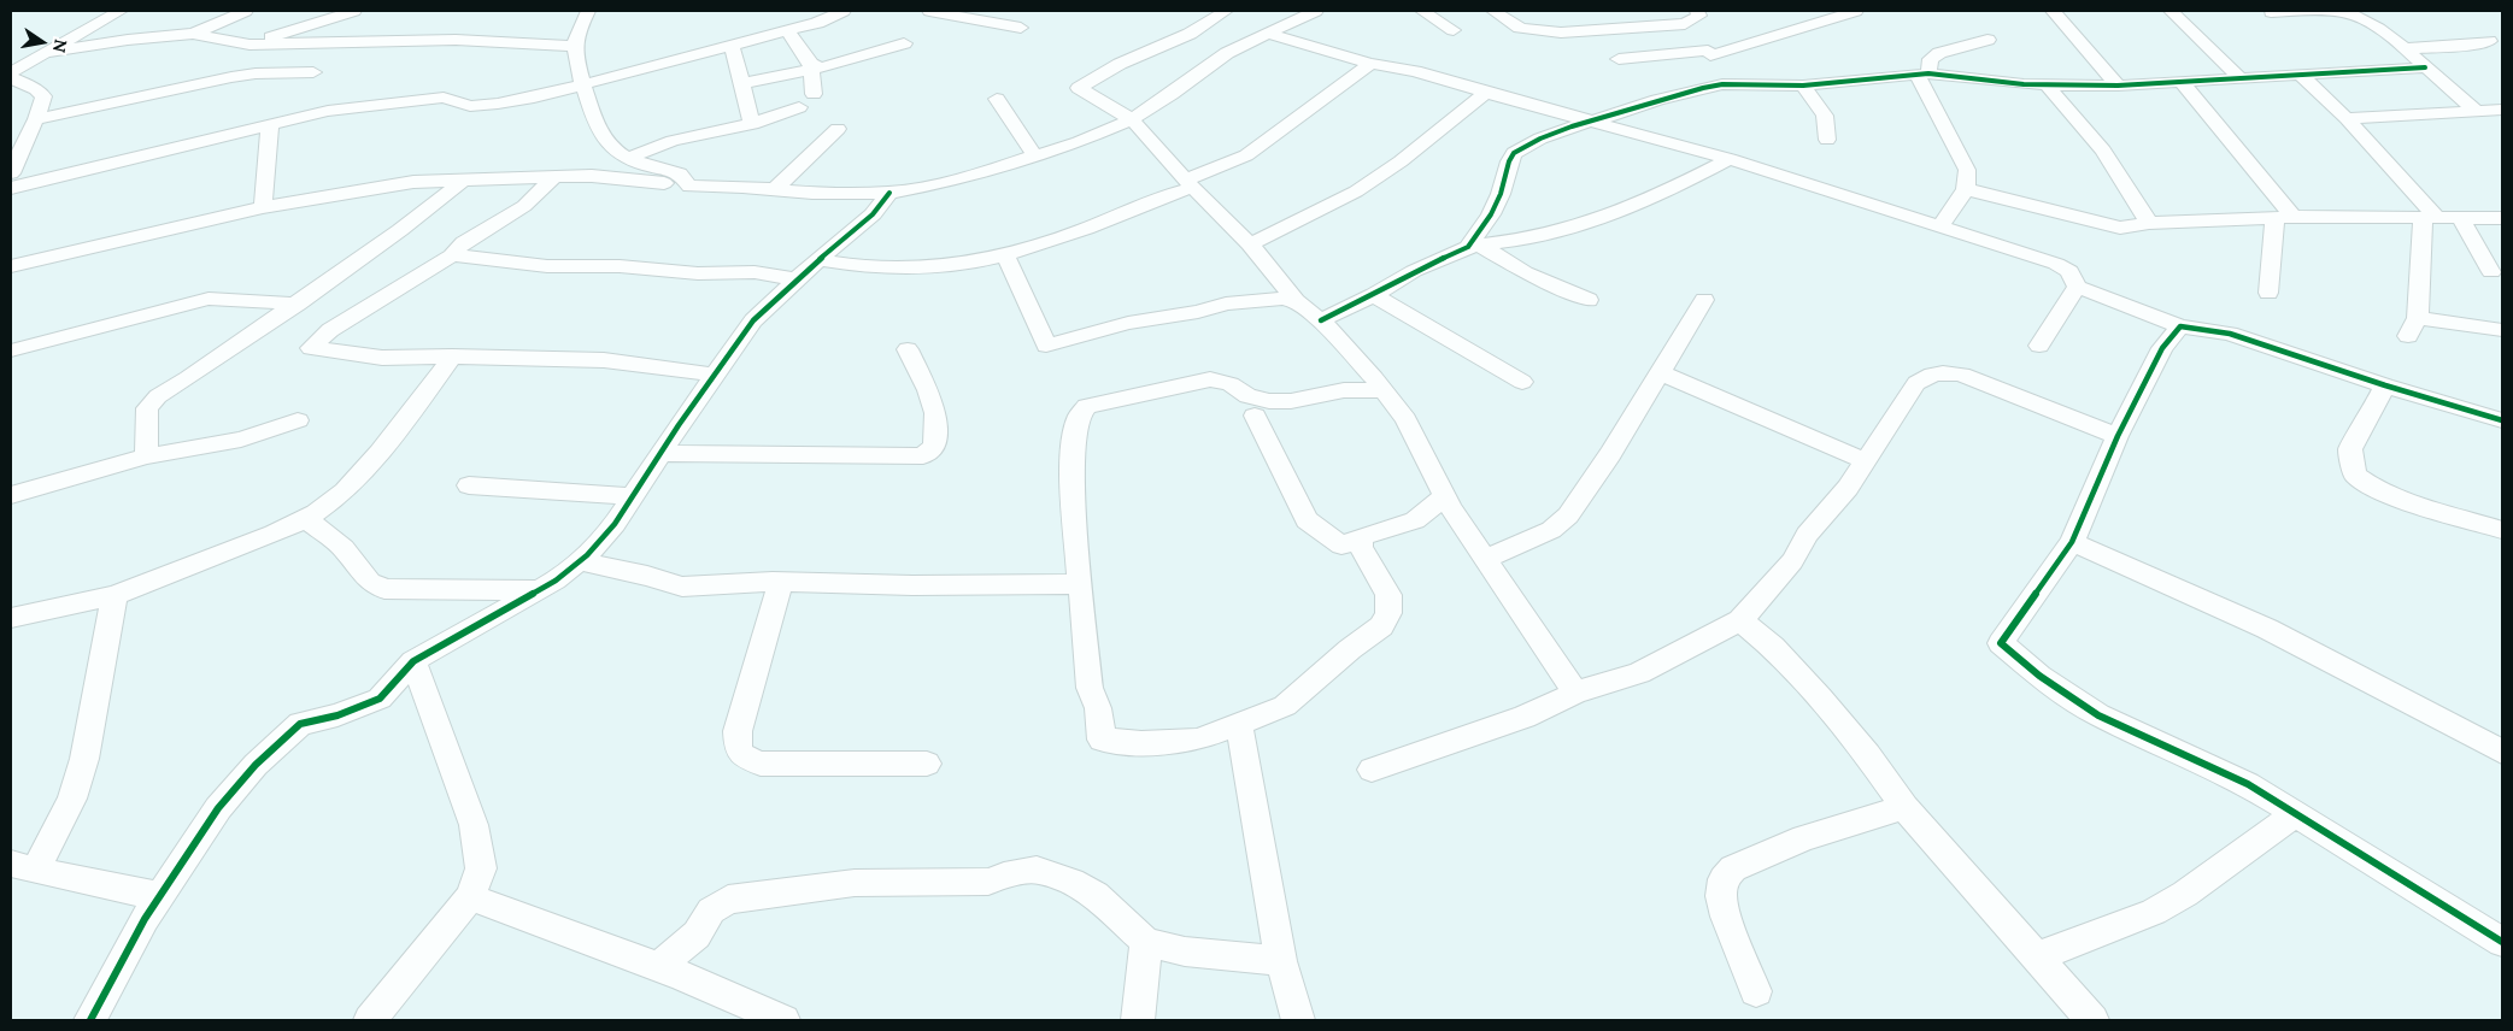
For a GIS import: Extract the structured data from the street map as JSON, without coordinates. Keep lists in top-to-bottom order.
{
  "north": "right"
}
